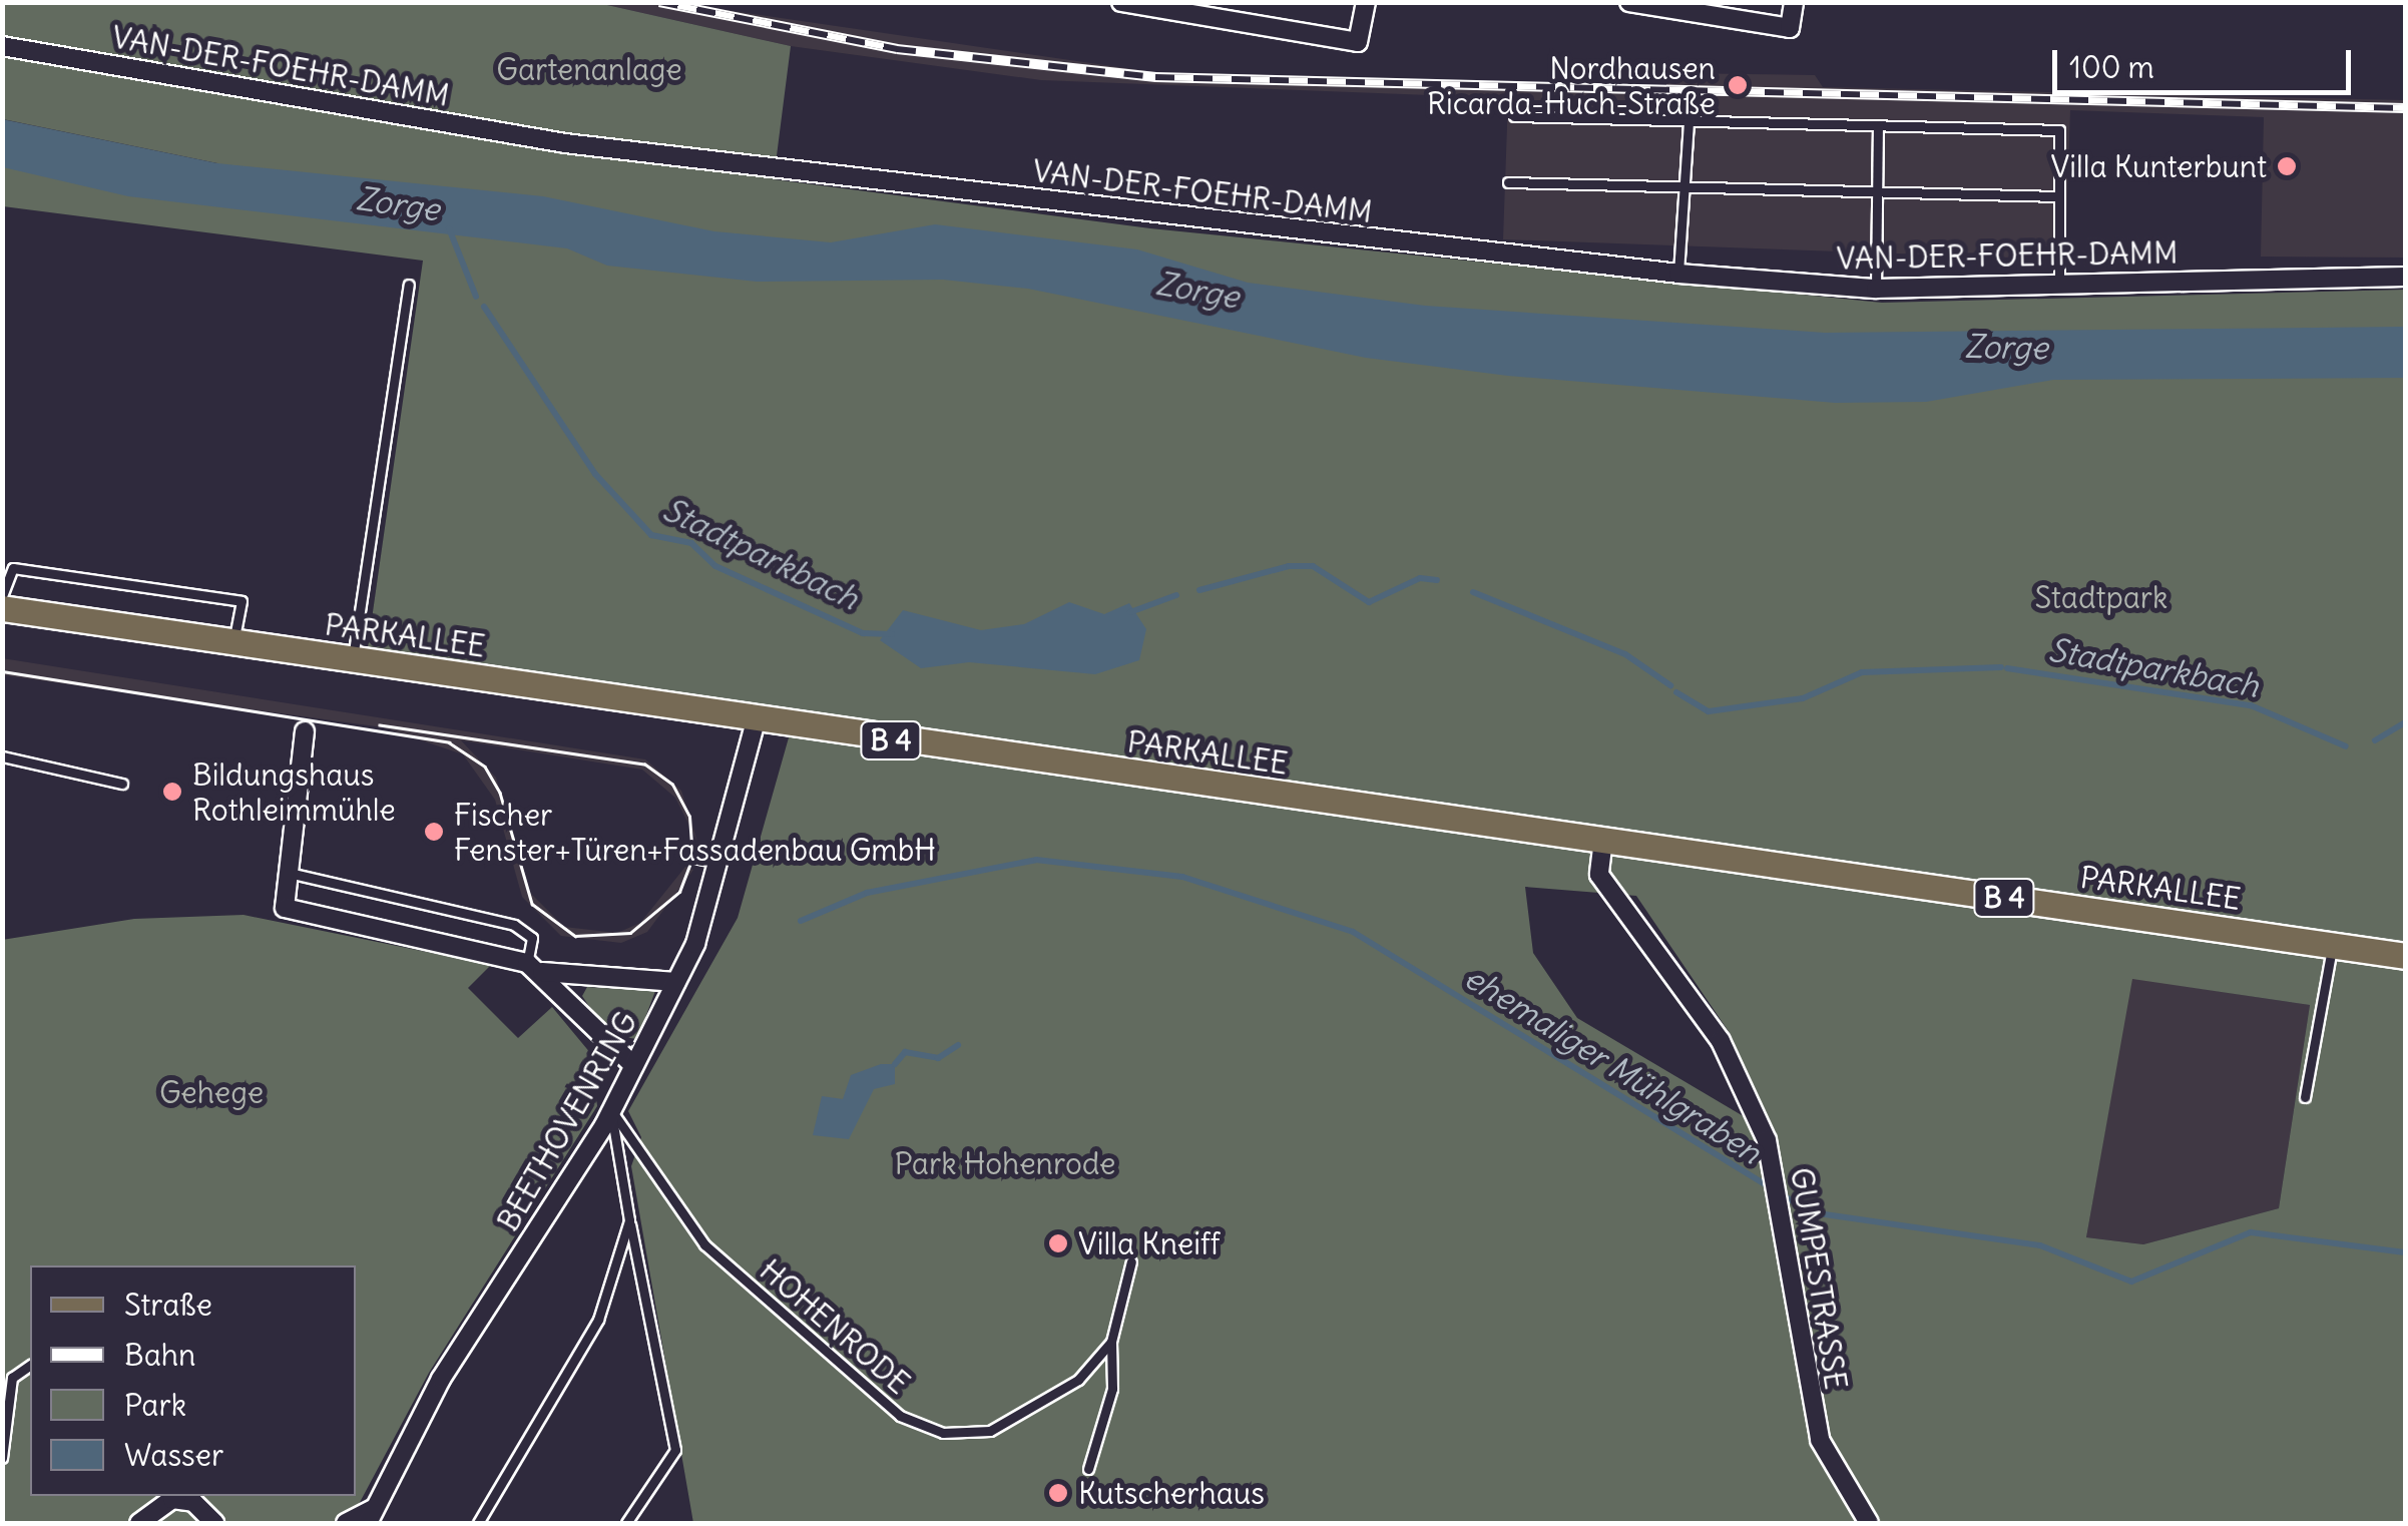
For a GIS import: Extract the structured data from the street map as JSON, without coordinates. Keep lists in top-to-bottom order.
{
  "streets": {
    "main road": ["PARKALLEE", "B 4"],
    "street": ["VAN-DER-FOEHR-DAMM", "BEETHOVENRING", "GUMPESTRASSE"],
    "lane": ["HOHENRODE"]
  },
  "crossings": [
    ["PARKALLEE", "BEETHOVENRING"],
    ["PARKALLEE", "GUMPESTRASSE"],
    ["BEETHOVENRING", "HOHENRODE"]
  ],
  "water": ["Zorge", "Stadtparkbach", "ehemaliger Mühlgraben"],
  "parks": [
    "Gartenanlage",
    "Stadtpark",
    "Gehege",
    "Park Hohenrode"
  ],
  "places": [
    "Nordhausen Ricarda-Huch-Straße",
    "Villa Kunterbunt",
    "Bildungshaus Rothleimmühle",
    "Fischer Fenster+Türen+Fassadenbau GmbH",
    "Villa Kneiff",
    "Kutscherhaus"
  ],
  "legend": [
    "Straße",
    "Bahn",
    "Park",
    "Wasser"
  ],
  "scale_bar": "100 m"
}
